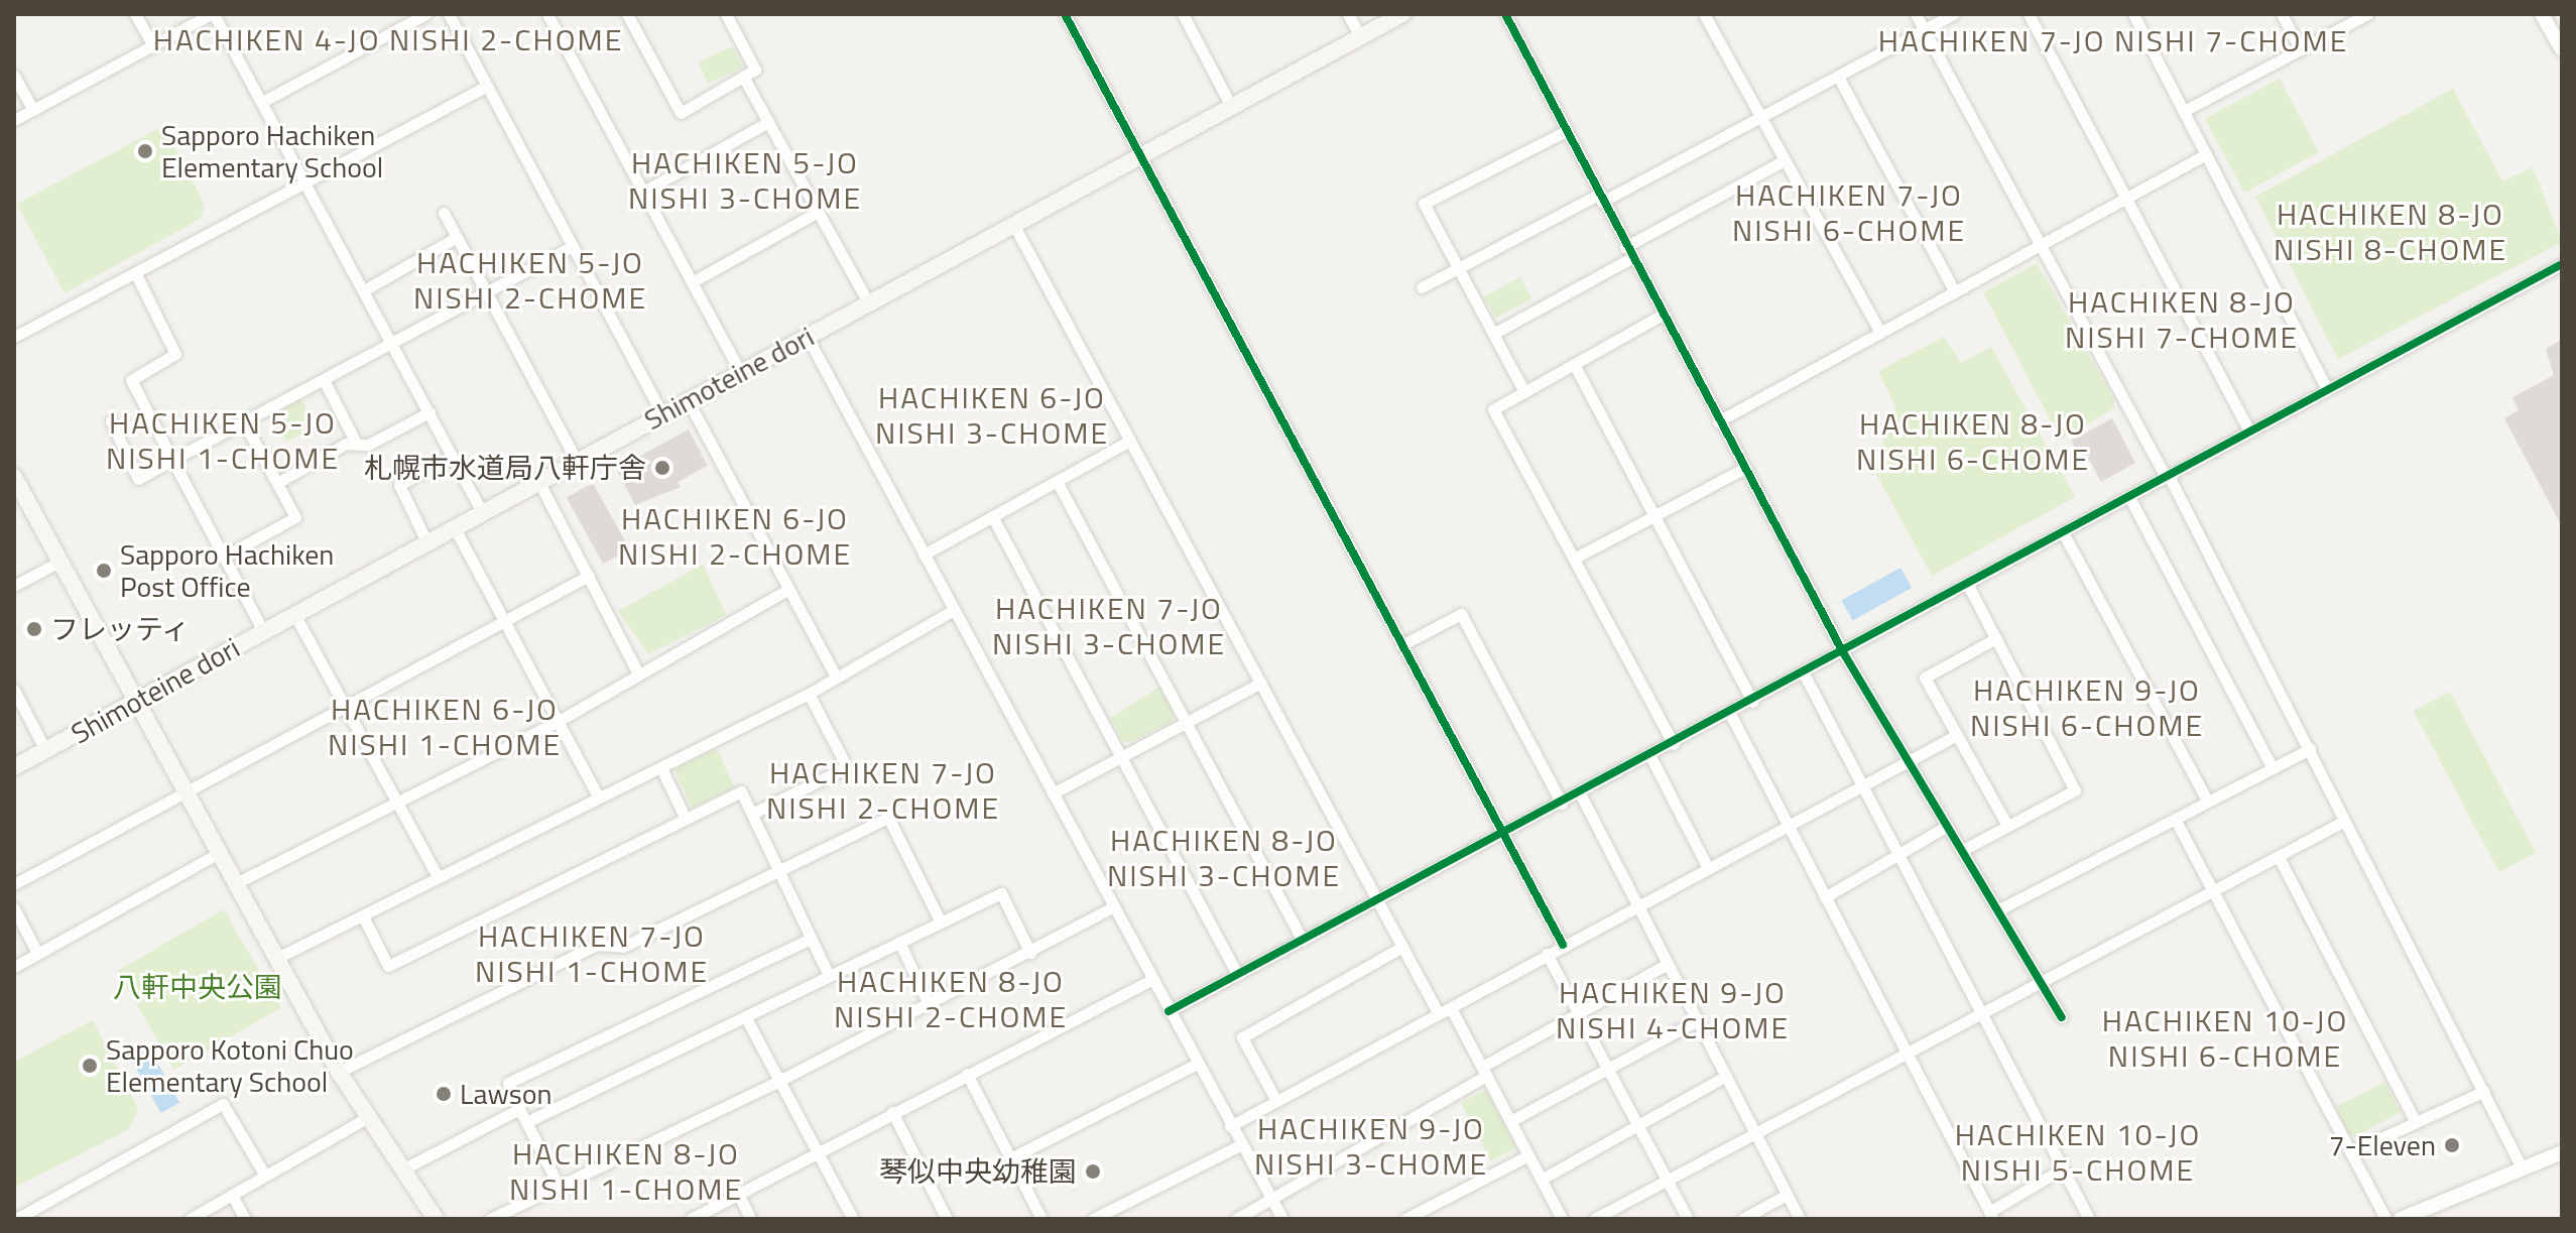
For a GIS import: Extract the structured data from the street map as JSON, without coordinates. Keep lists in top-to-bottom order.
{
  "streets": {
    "main road": ["Shimoteine dori"]
  },
  "districts": [
    "HACHIKEN 4-JO NISHI 2-CHOME",
    "HACHIKEN 7-JO NISHI 7-CHOME",
    "HACHIKEN 5-JO NISHI 3-CHOME",
    "HACHIKEN 7-JO NISHI 6-CHOME",
    "HACHIKEN 8-JO NISHI 8-CHOME",
    "HACHIKEN 5-JO NISHI 2-CHOME",
    "HACHIKEN 8-JO NISHI 7-CHOME",
    "HACHIKEN 6-JO NISHI 3-CHOME",
    "HACHIKEN 5-JO NISHI 1-CHOME",
    "HACHIKEN 8-JO NISHI 6-CHOME",
    "HACHIKEN 6-JO NISHI 2-CHOME",
    "HACHIKEN 7-JO NISHI 3-CHOME",
    "HACHIKEN 9-JO NISHI 6-CHOME",
    "HACHIKEN 6-JO NISHI 1-CHOME",
    "HACHIKEN 7-JO NISHI 2-CHOME",
    "HACHIKEN 8-JO NISHI 3-CHOME",
    "HACHIKEN 7-JO NISHI 1-CHOME",
    "HACHIKEN 8-JO NISHI 2-CHOME",
    "HACHIKEN 9-JO NISHI 4-CHOME",
    "HACHIKEN 10-JO NISHI 6-CHOME",
    "HACHIKEN 9-JO NISHI 3-CHOME",
    "HACHIKEN 10-JO NISHI 5-CHOME",
    "HACHIKEN 8-JO NISHI 1-CHOME"
  ],
  "parks": ["八軒中央公園"],
  "places": [
    "Sapporo Hachiken Elementary School",
    "札幌市水道局八軒庁舎",
    "Sapporo Hachiken Post Office",
    "フレッティ",
    "Sapporo Kotoni Chuo Elementary School",
    "Lawson",
    "7-Eleven",
    "琴似中央幼稚園"
  ]
}
